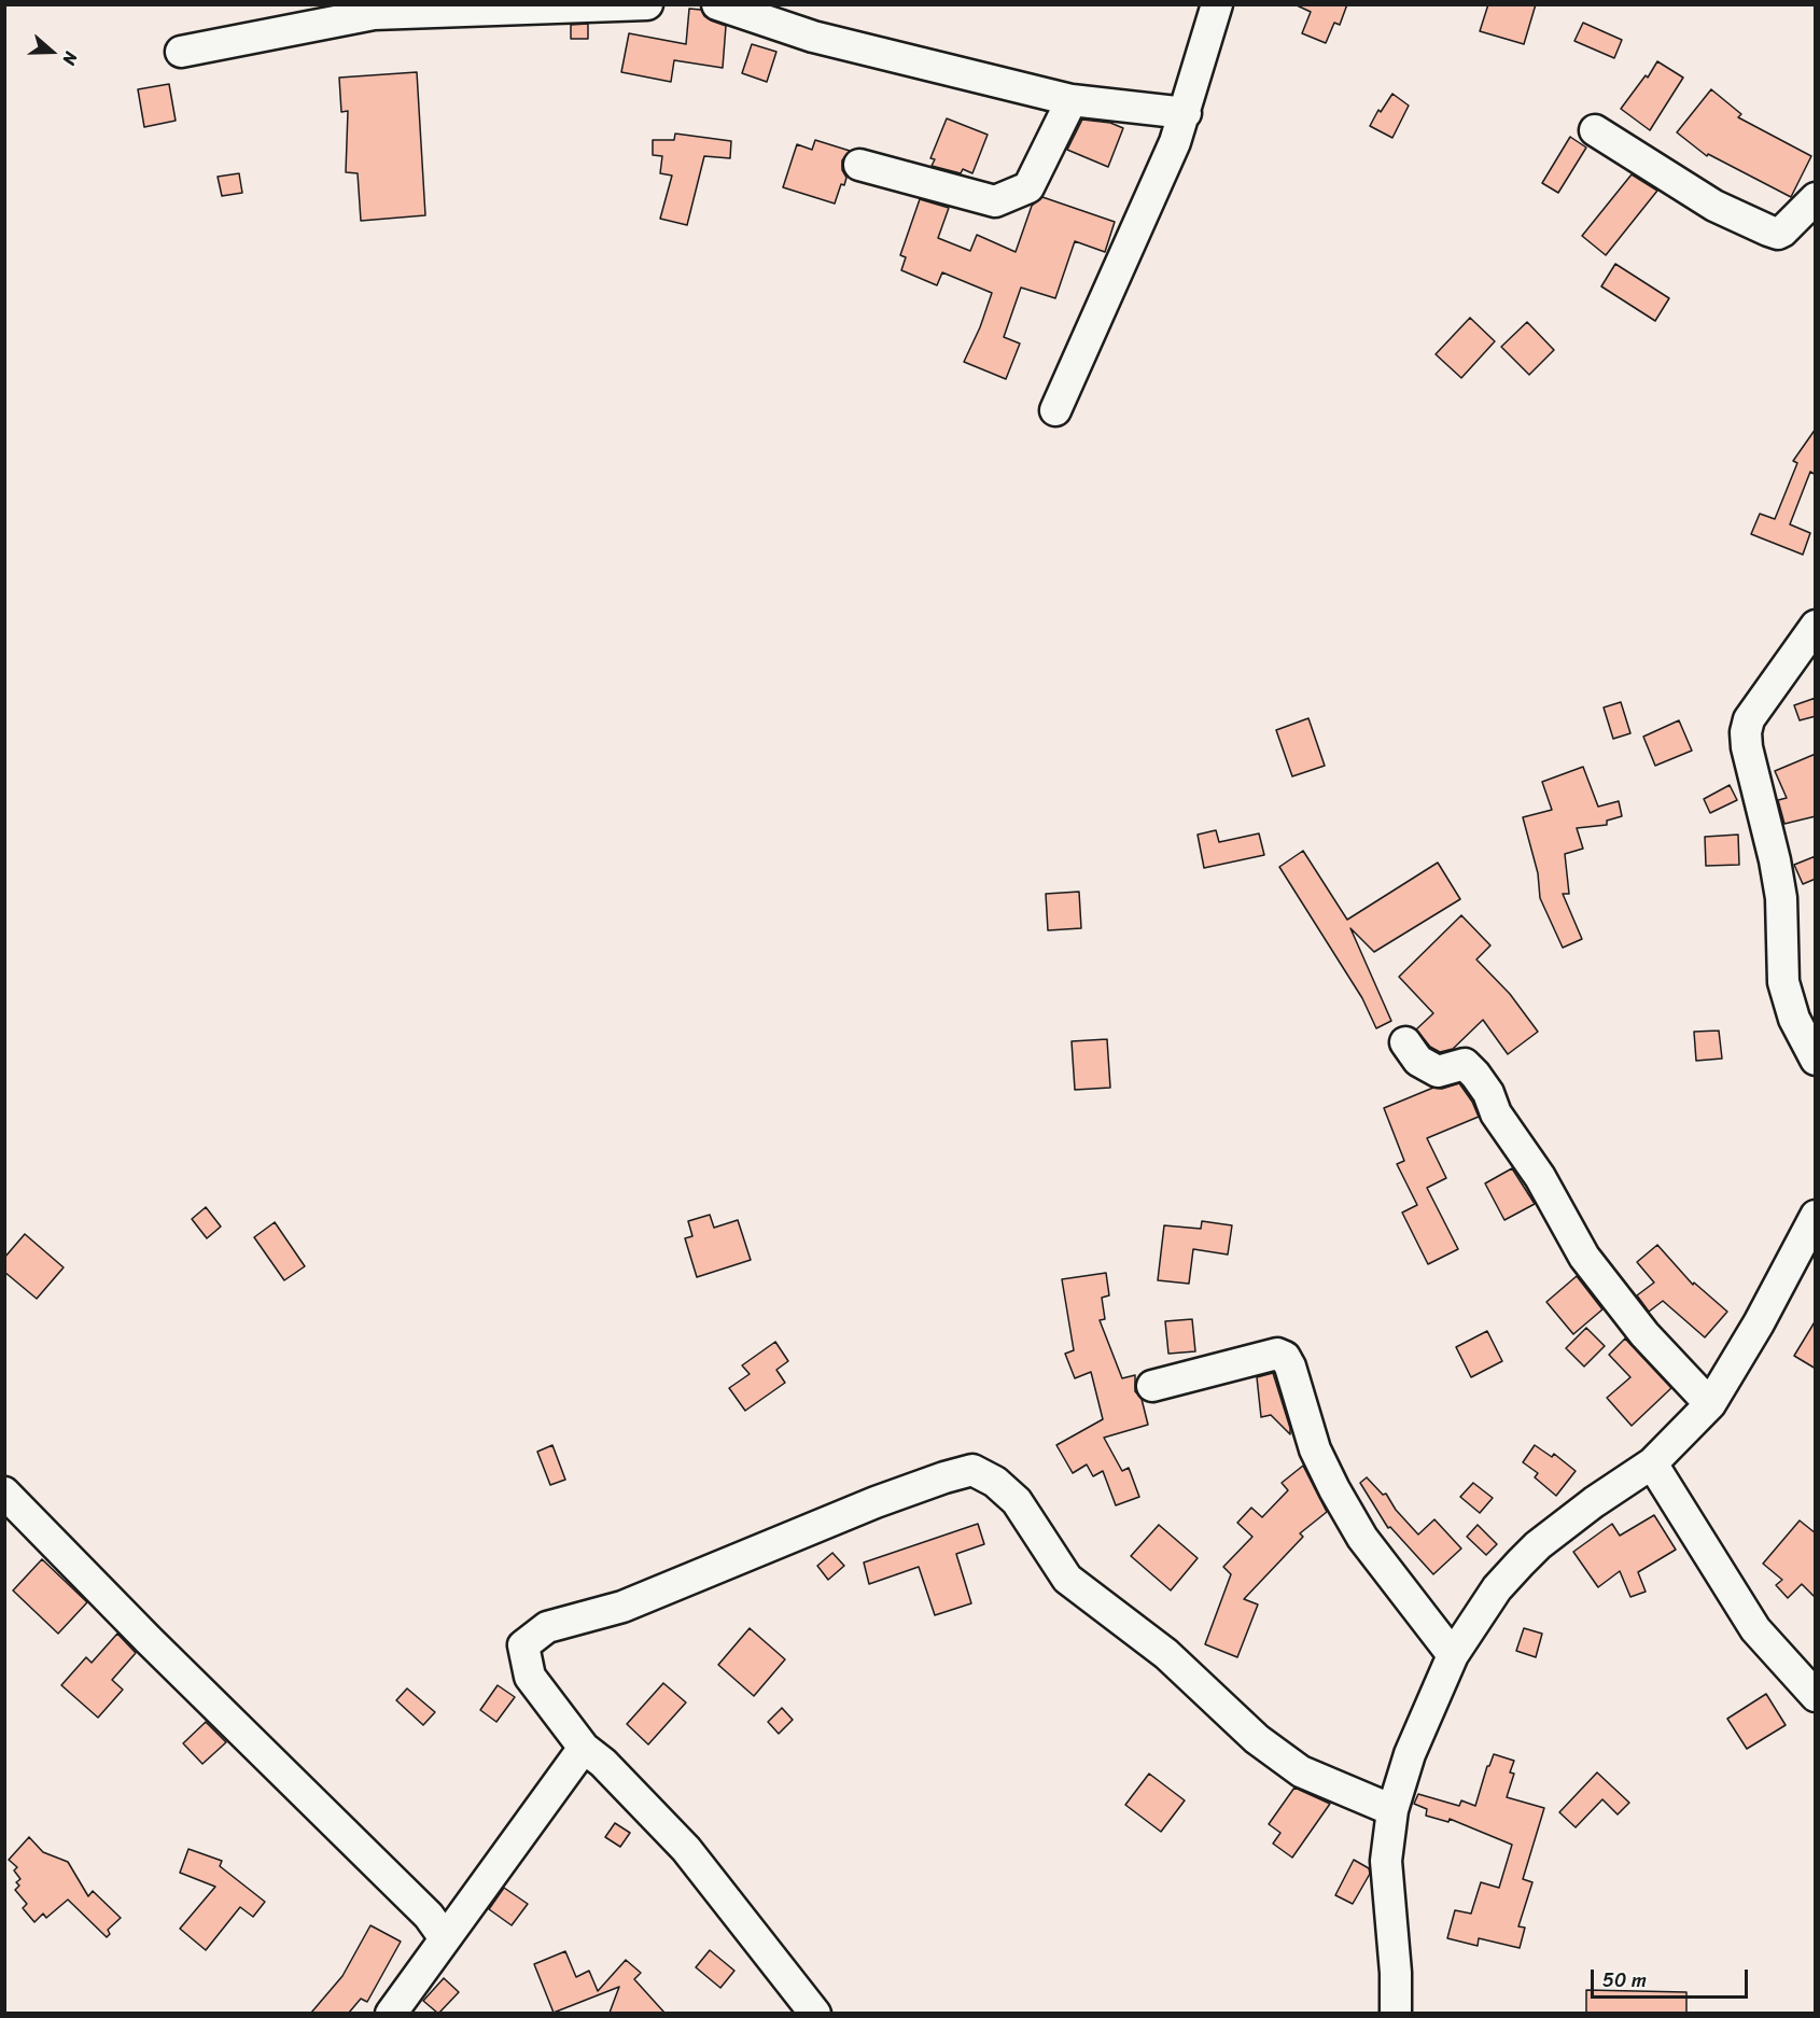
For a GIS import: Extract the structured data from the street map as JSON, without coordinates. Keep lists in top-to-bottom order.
{
  "scale_bar": "50 m",
  "north": "right"
}
